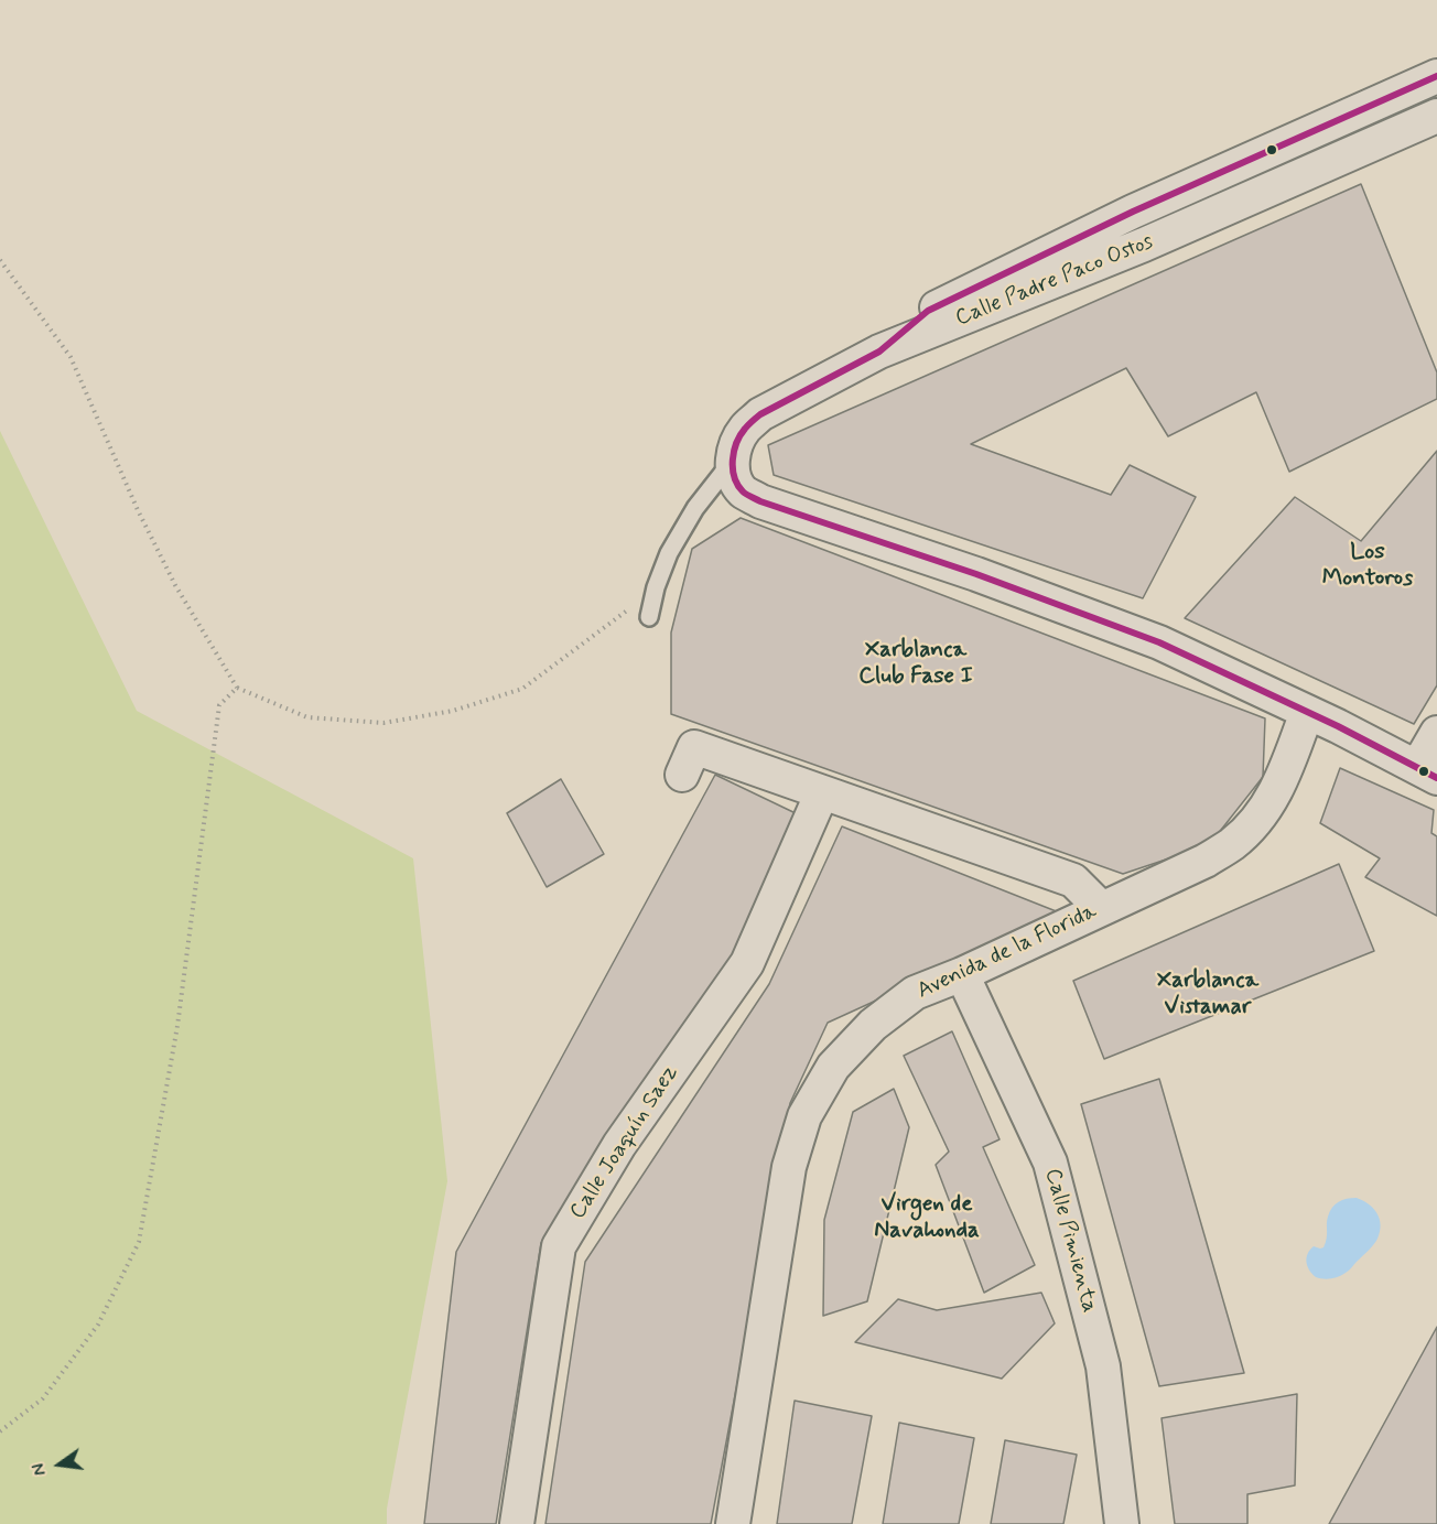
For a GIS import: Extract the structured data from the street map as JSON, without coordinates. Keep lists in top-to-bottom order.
{
  "streets": {
    "street": [
      "Calle Padre Paco Ostos",
      "Avenida de la Florida",
      "Calle Joaquín Saez",
      "Calle Pimienta"
    ]
  },
  "crossings": [
    ["Avenida de la Florida", "Calle Pimienta"]
  ],
  "districts": [
    "Los Montoros",
    "Xarblanca Club Fase I",
    "Xarblanca Vistamar",
    "Virgen de Navahonda"
  ],
  "north": "left"
}
